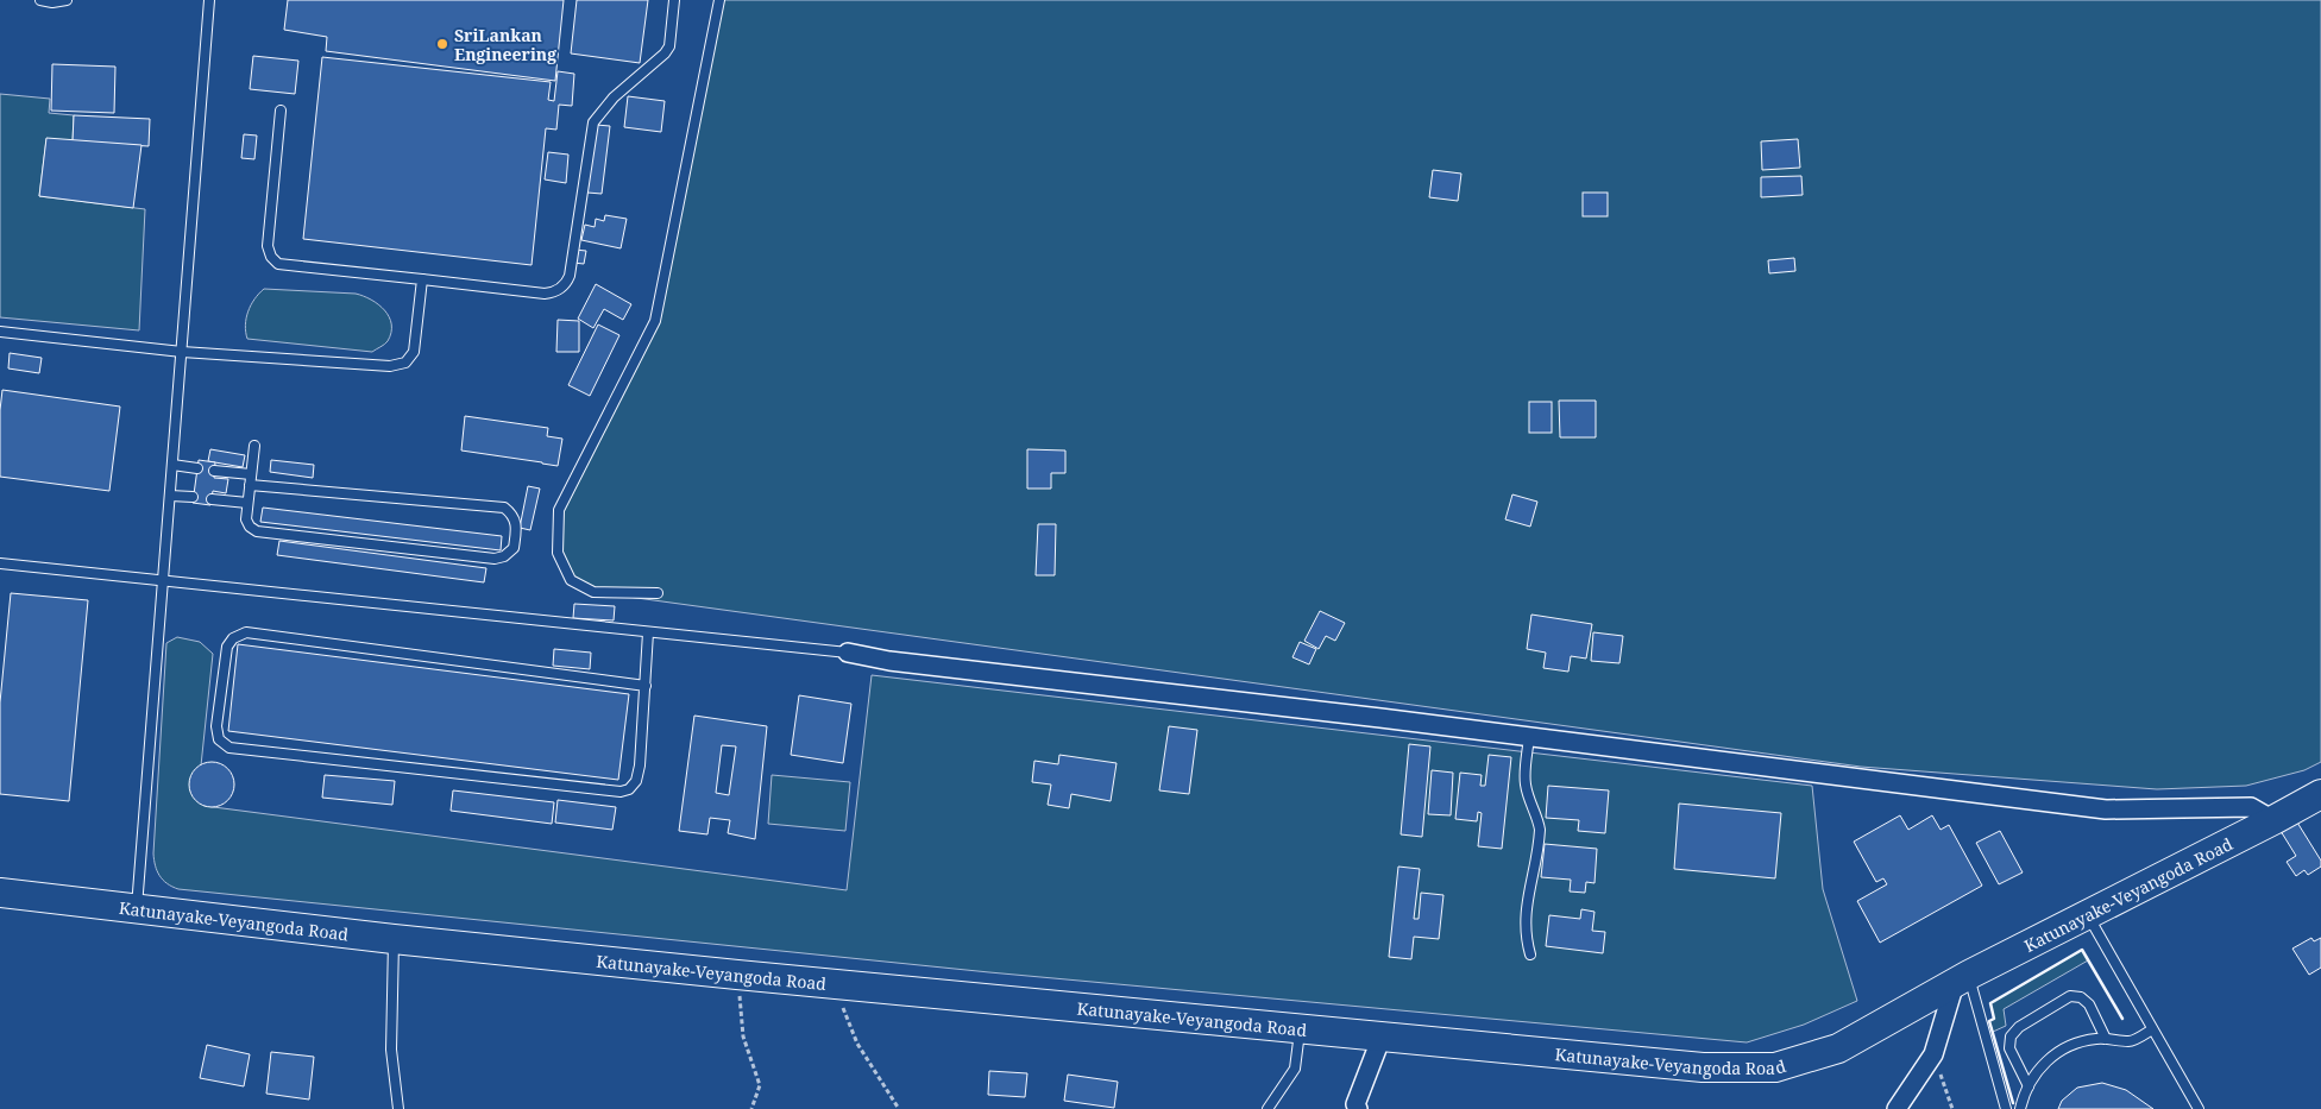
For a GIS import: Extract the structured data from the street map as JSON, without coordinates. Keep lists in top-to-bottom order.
{
  "streets": {
    "main road": ["Katunayake-Veyangoda Road"]
  },
  "places": ["SriLankan Engineering"]
}
